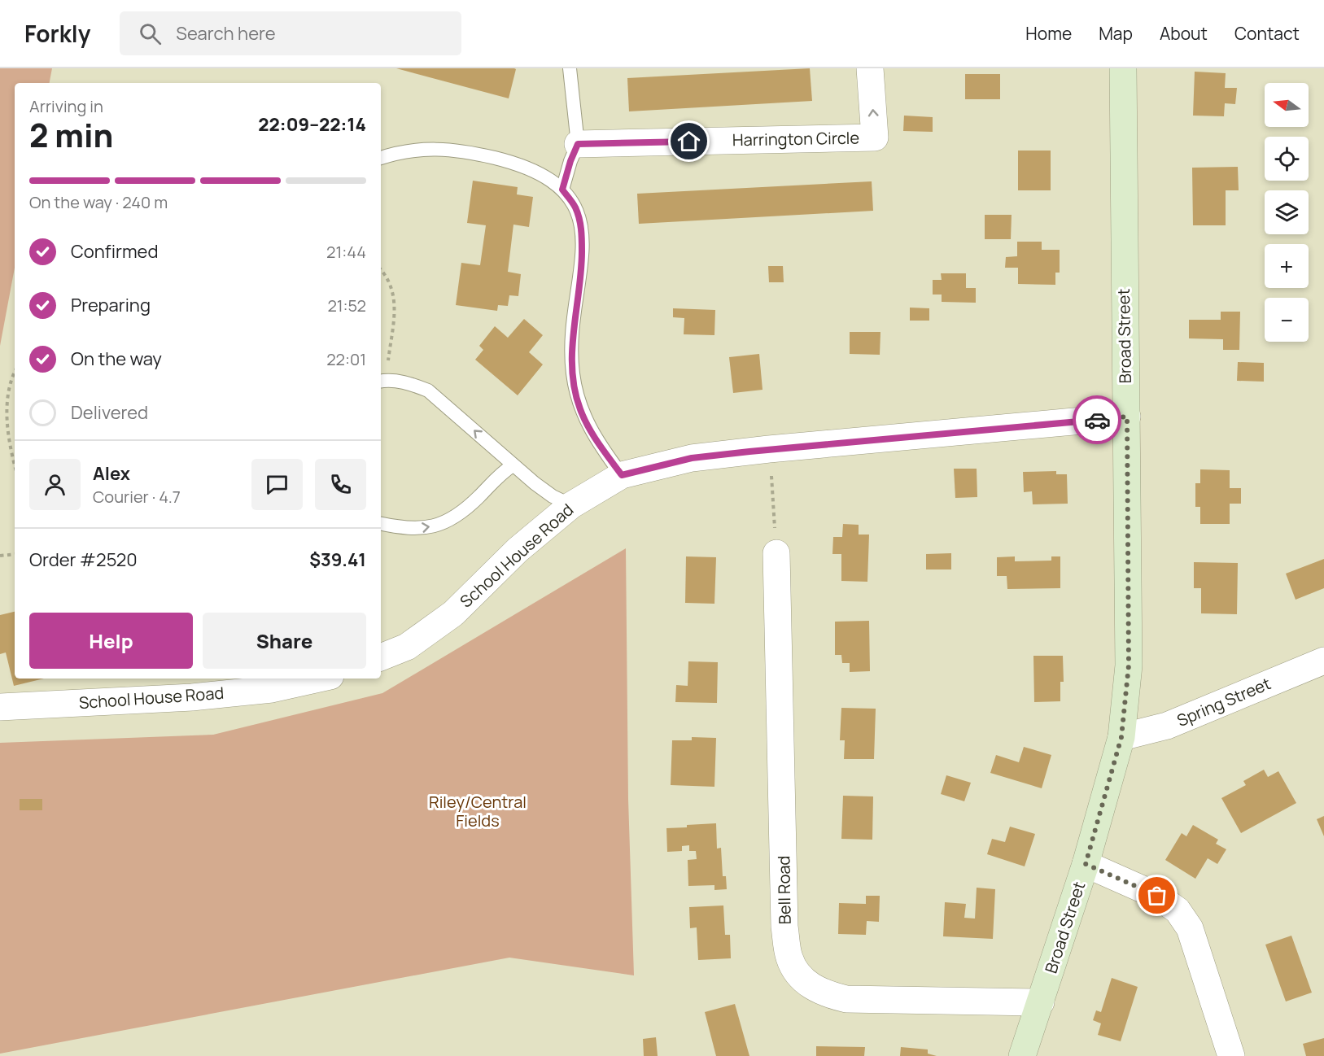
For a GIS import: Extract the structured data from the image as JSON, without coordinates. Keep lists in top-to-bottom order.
{
  "streets": {
    "main road": ["Broad Street"],
    "street": [
      "Harrington Circle",
      "School House Road",
      "Spring Street",
      "Bell Road"
    ]
  },
  "crossings": [
    ["Broad Street", "School House Road"],
    ["Broad Street", "Spring Street"],
    ["Broad Street", "Bell Road"]
  ],
  "one_way": ["Harrington Circle"],
  "parks": ["Riley/Central Fields"],
  "north": "left",
  "page": {
    "header": "Forkly",
    "search": "Search here",
    "nav": [
      "Home",
      "Map",
      "About",
      "Contact"
    ],
    "map_buttons": ["+", "−"],
    "heading": ["2 min", "Arriving in", "22:09–22:14"],
    "panel": [
      "Alex",
      "Courier · 4.7",
      "Order #2520",
      "$39.41"
    ],
    "bar": "On the way · 240 m",
    "list": [
      ["Confirmed", "21:44"],
      ["Preparing", "21:52"],
      ["On the way", "22:01"],
      "Delivered"
    ],
    "buttons": ["Help", "Share"]
  }
}
